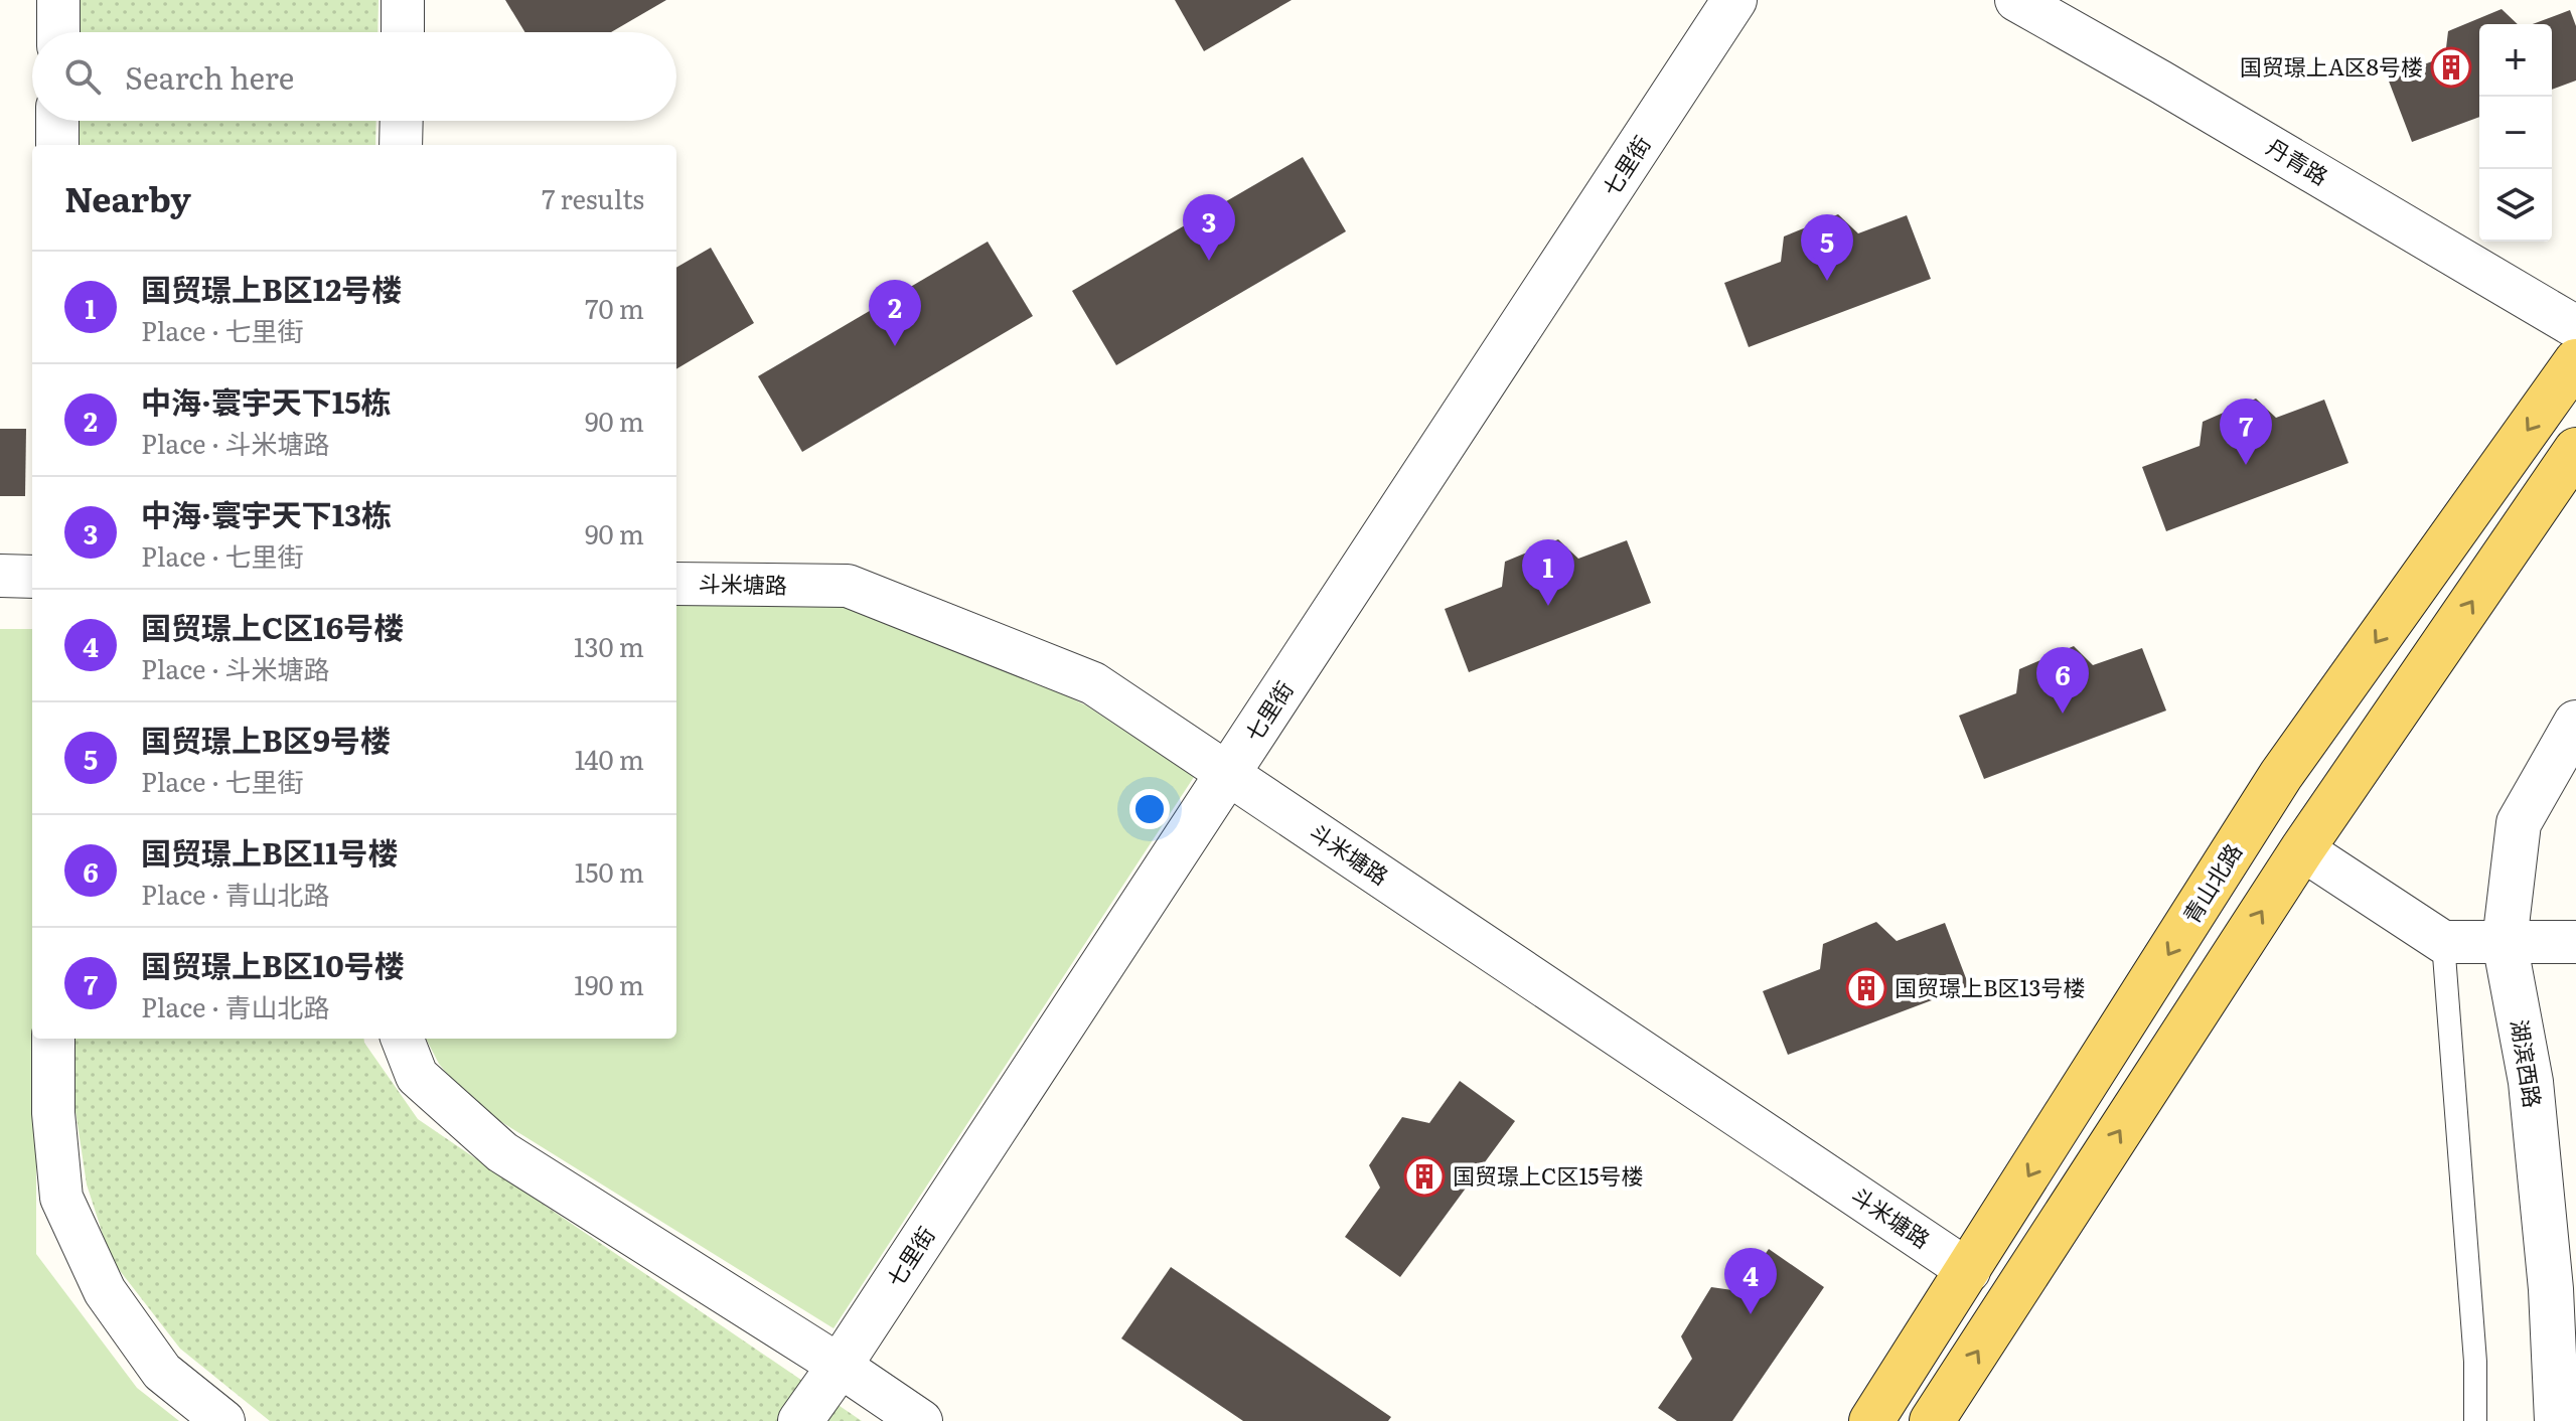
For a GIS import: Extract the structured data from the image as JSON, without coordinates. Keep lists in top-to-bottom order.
{
  "streets": {
    "main road": ["青山北路"],
    "street": [
      "丹青路",
      "七里街",
      "斗米塘路",
      "湖滨西路"
    ]
  },
  "crossings": [
    ["七里街", "斗米塘路"],
    ["斗米塘路", "青山北路"]
  ],
  "places": {
    "building": ["国贸璟上A区8号楼", "国贸璟上B区13号楼", "国贸璟上C区15号楼"]
  },
  "page": {
    "map_buttons": ["+", "−"],
    "search": "Search here",
    "heading": ["Nearby", "7 results"],
    "pins": [
      "3",
      "5",
      "2",
      "7",
      "1",
      "6",
      "4"
    ],
    "list": [
      {
        "mark": "1",
        "name": "国贸璟上B区12号楼",
        "note": "Place · 七里街",
        "value": "70 m"
      },
      {
        "mark": "2",
        "name": "中海·寰宇天下15栋",
        "note": "Place · 斗米塘路",
        "value": "90 m"
      },
      {
        "mark": "3",
        "name": "中海·寰宇天下13栋",
        "note": "Place · 七里街",
        "value": "90 m"
      },
      {
        "mark": "4",
        "name": "国贸璟上C区16号楼",
        "note": "Place · 斗米塘路",
        "value": "130 m"
      },
      {
        "mark": "5",
        "name": "国贸璟上B区9号楼",
        "note": "Place · 七里街",
        "value": "140 m"
      },
      {
        "mark": "6",
        "name": "国贸璟上B区11号楼",
        "note": "Place · 青山北路",
        "value": "150 m"
      },
      {
        "mark": "7",
        "name": "国贸璟上B区10号楼",
        "note": "Place · 青山北路",
        "value": "190 m"
      }
    ]
  }
}
